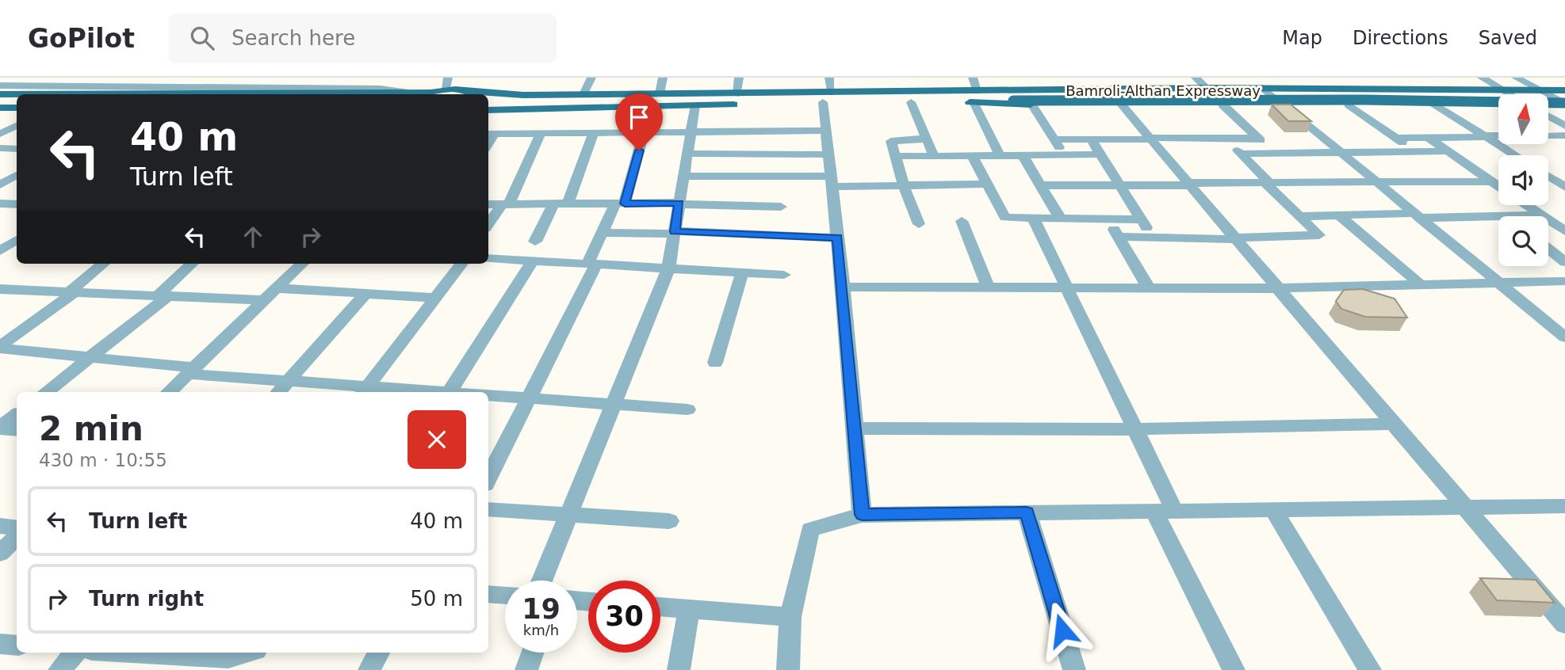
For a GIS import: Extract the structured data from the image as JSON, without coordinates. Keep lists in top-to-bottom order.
{
  "streets": {
    "main road": ["Bamroli-Althan Expressway"]
  },
  "north": "top",
  "page": {
    "header": "GoPilot",
    "search": "Search here",
    "nav": ["Map", "Directions", "Saved"],
    "turn": ["40 m", "Turn left"],
    "heading": ["2 min", "430 m · 10:55"],
    "list": [
      {
        "name": "Turn left",
        "value": "40 m"
      },
      {
        "name": "Turn right",
        "value": "50 m"
      }
    ],
    "speed": "19 km/h",
    "limit": "30"
  }
}
